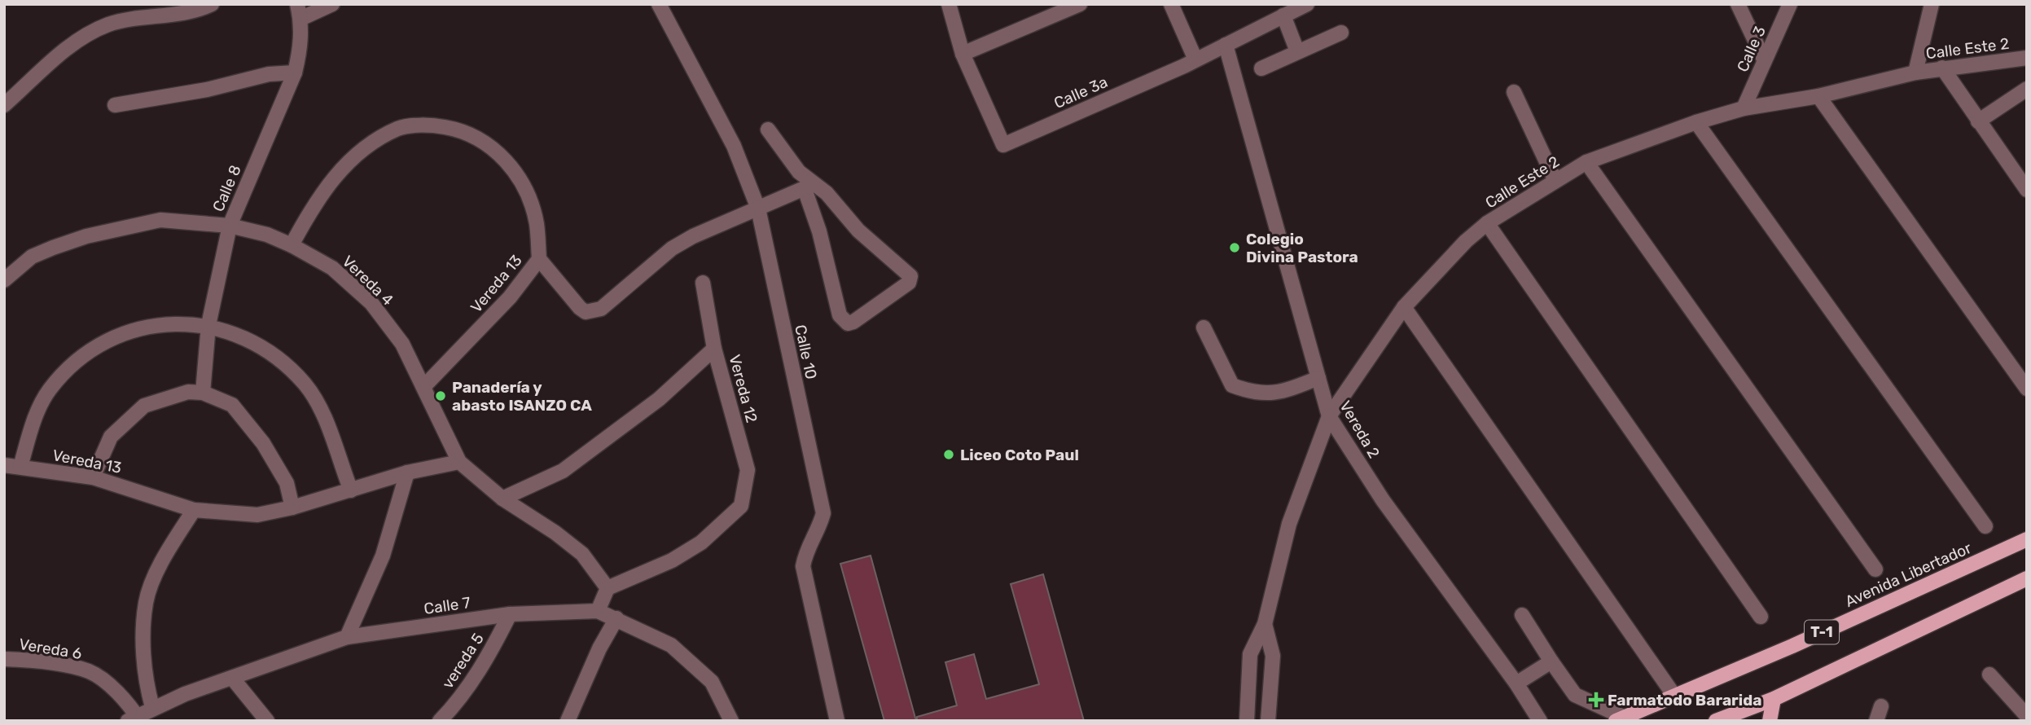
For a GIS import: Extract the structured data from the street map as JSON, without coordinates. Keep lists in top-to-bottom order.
{
  "streets": {
    "main road": ["Avenida Libertador", "T-1"],
    "street": [
      "Calle Este 2",
      "Calle 3",
      "Calle 3a",
      "Calle 8",
      "Vereda 4",
      "Vereda 13",
      "Calle 10",
      "Vereda 12",
      "Vereda 2",
      "Calle 7",
      "Vereda 6",
      "vereda 5"
    ]
  },
  "crossings": [
    ["Calle Este 2", "Calle 3"],
    ["Calle Este 2", "Vereda 2"],
    ["Calle 3a", "Vereda 2"],
    ["Calle 8", "Vereda 4"],
    ["Vereda 4", "Vereda 13"],
    ["Vereda 4", "Vereda 12"],
    ["Calle 7", "Vereda 6"],
    ["Calle 7", "vereda 5"]
  ],
  "places": {
    "other": ["Colegio Divina Pastora", "Panadería y abasto ISANZO CA", "Liceo Coto Paul"],
    "health": ["Farmatodo Bararida"]
  }
}
